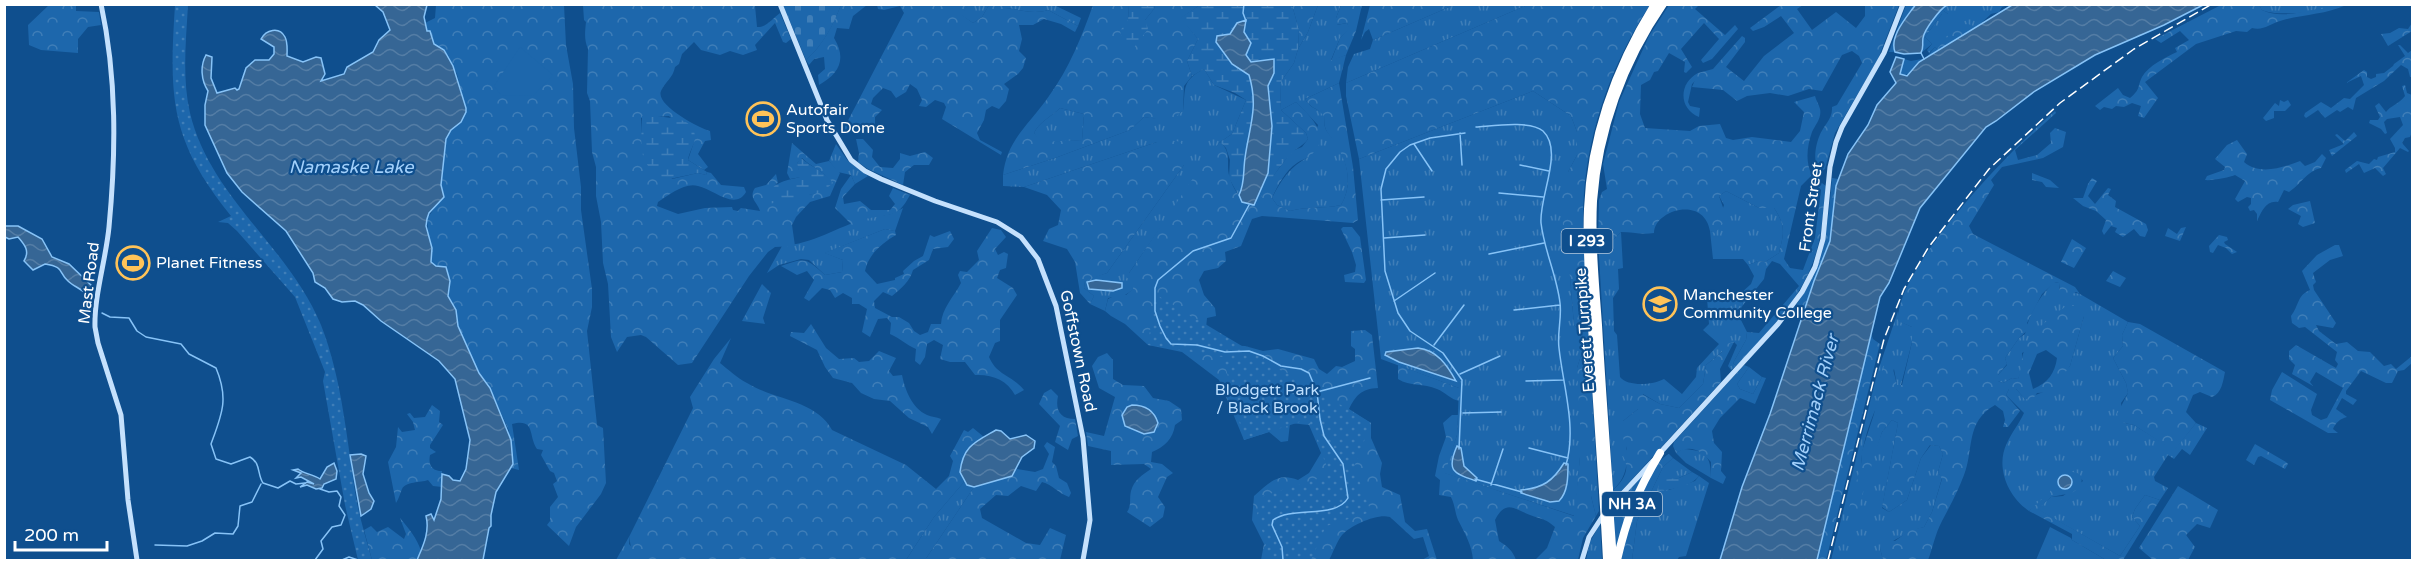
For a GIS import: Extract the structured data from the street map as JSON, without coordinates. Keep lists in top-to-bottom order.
{
  "streets": {
    "highway": ["I 293", "Everett Turnpike", "NH 3A"],
    "main road": ["Front Street", "Mast Road", "Goffstown Road"]
  },
  "crossings": [
    ["Front Street", "NH 3A"],
    ["Everett Turnpike", "NH 3A"]
  ],
  "water": ["Namaske Lake", "Merrimack River"],
  "parks": ["Blodgett Park / Black Brook"],
  "places": {
    "sports": ["Autofair Sports Dome", "Planet Fitness"],
    "school or university": ["Manchester Community College"]
  },
  "scale_bar": "200 m"
}
